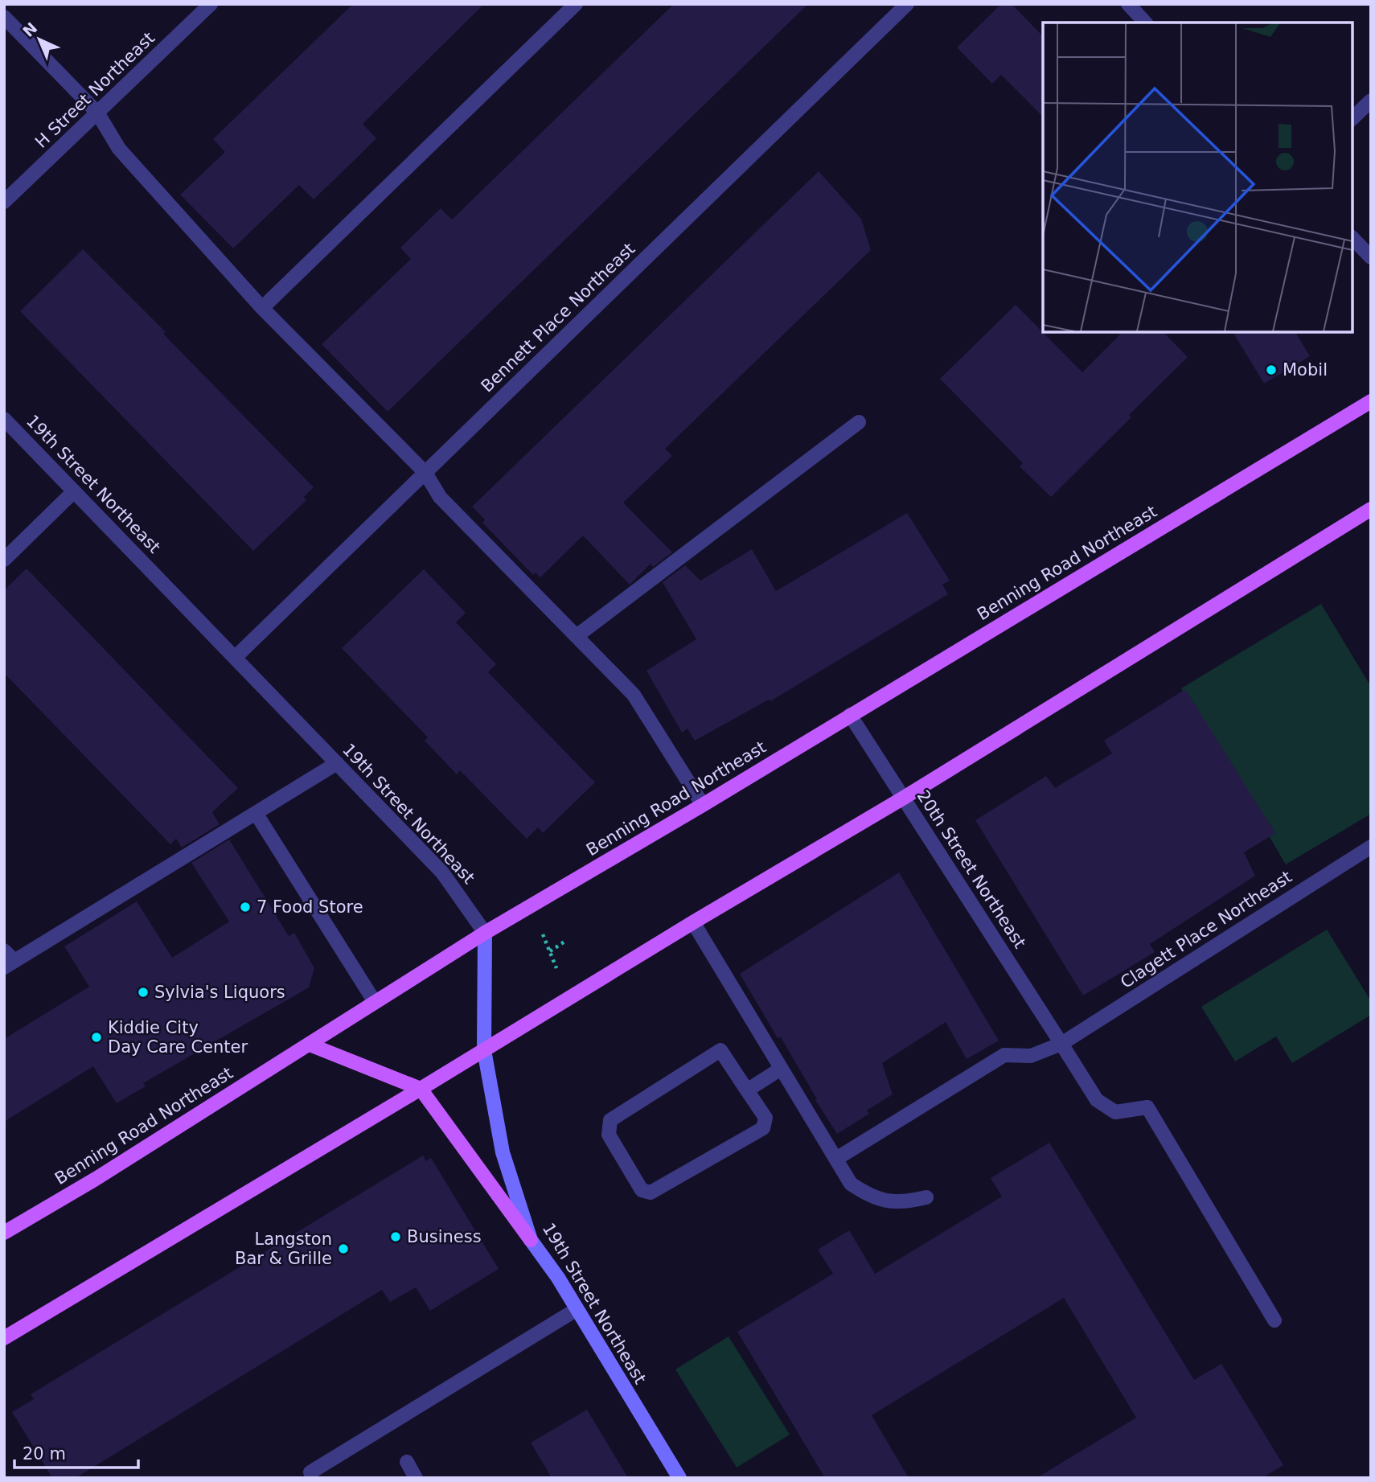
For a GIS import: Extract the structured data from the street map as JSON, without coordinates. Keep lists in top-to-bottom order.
{
  "streets": {
    "main road": ["19th Street Northeast", "Benning Road Northeast"],
    "street": [
      "H Street Northeast",
      "Bennett Place Northeast",
      "20th Street Northeast",
      "Clagett Place Northeast"
    ]
  },
  "crossings": [
    ["Bennett Place Northeast", "19th Street Northeast"],
    ["19th Street Northeast", "Benning Road Northeast"],
    ["Benning Road Northeast", "20th Street Northeast"],
    ["20th Street Northeast", "Clagett Place Northeast"]
  ],
  "places": [
    "Mobil",
    "7 Food Store",
    "Sylvia's Liquors",
    "Kiddie City Day Care Center",
    "Business",
    "Langston Bar & Grille"
  ],
  "scale_bar": "20 m",
  "north": "top left"
}
